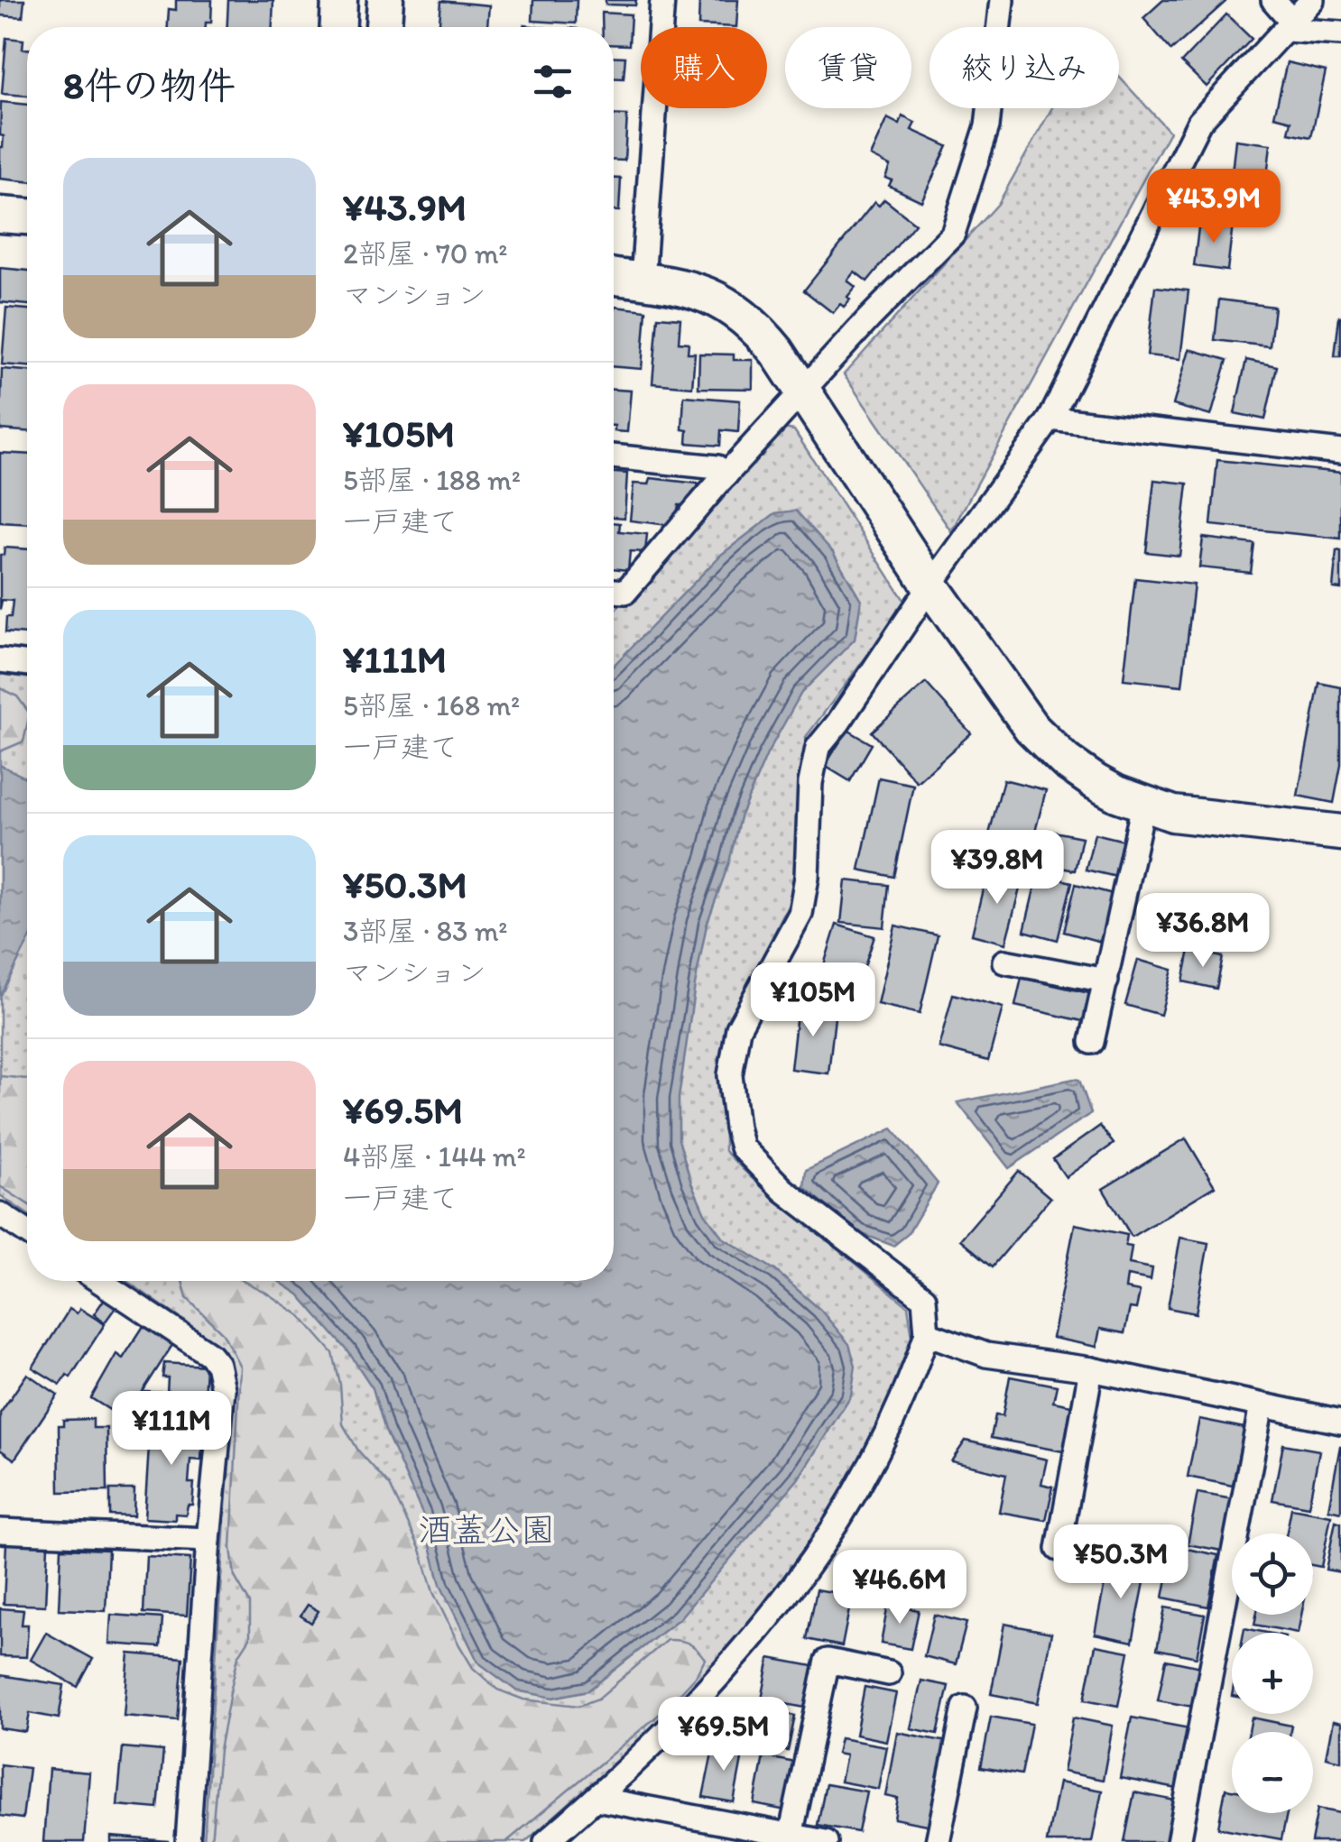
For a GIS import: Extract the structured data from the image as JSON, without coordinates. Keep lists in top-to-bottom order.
{
  "parks": ["酒蓋公園"],
  "page": {
    "chip": ["購入", "賃貸", "絞り込み"],
    "heading": "8件の物件",
    "list": [
      {
        "name": "¥43.9M",
        "note": "2部屋 · 70 m² · マンション"
      },
      {
        "name": "¥105M",
        "note": "5部屋 · 188 m² · 一戸建て"
      },
      {
        "name": "¥111M",
        "note": "5部屋 · 168 m² · 一戸建て"
      },
      {
        "name": "¥50.3M",
        "note": "3部屋 · 83 m² · マンション"
      },
      {
        "name": "¥69.5M",
        "note": "4部屋 · 144 m² · 一戸建て"
      }
    ],
    "price": [
      "¥43.9M",
      "¥39.8M",
      "¥36.8M",
      "¥105M",
      "¥111M",
      "¥50.3M",
      "¥46.6M",
      "¥69.5M"
    ],
    "map_buttons": ["+", "−"]
  }
}
